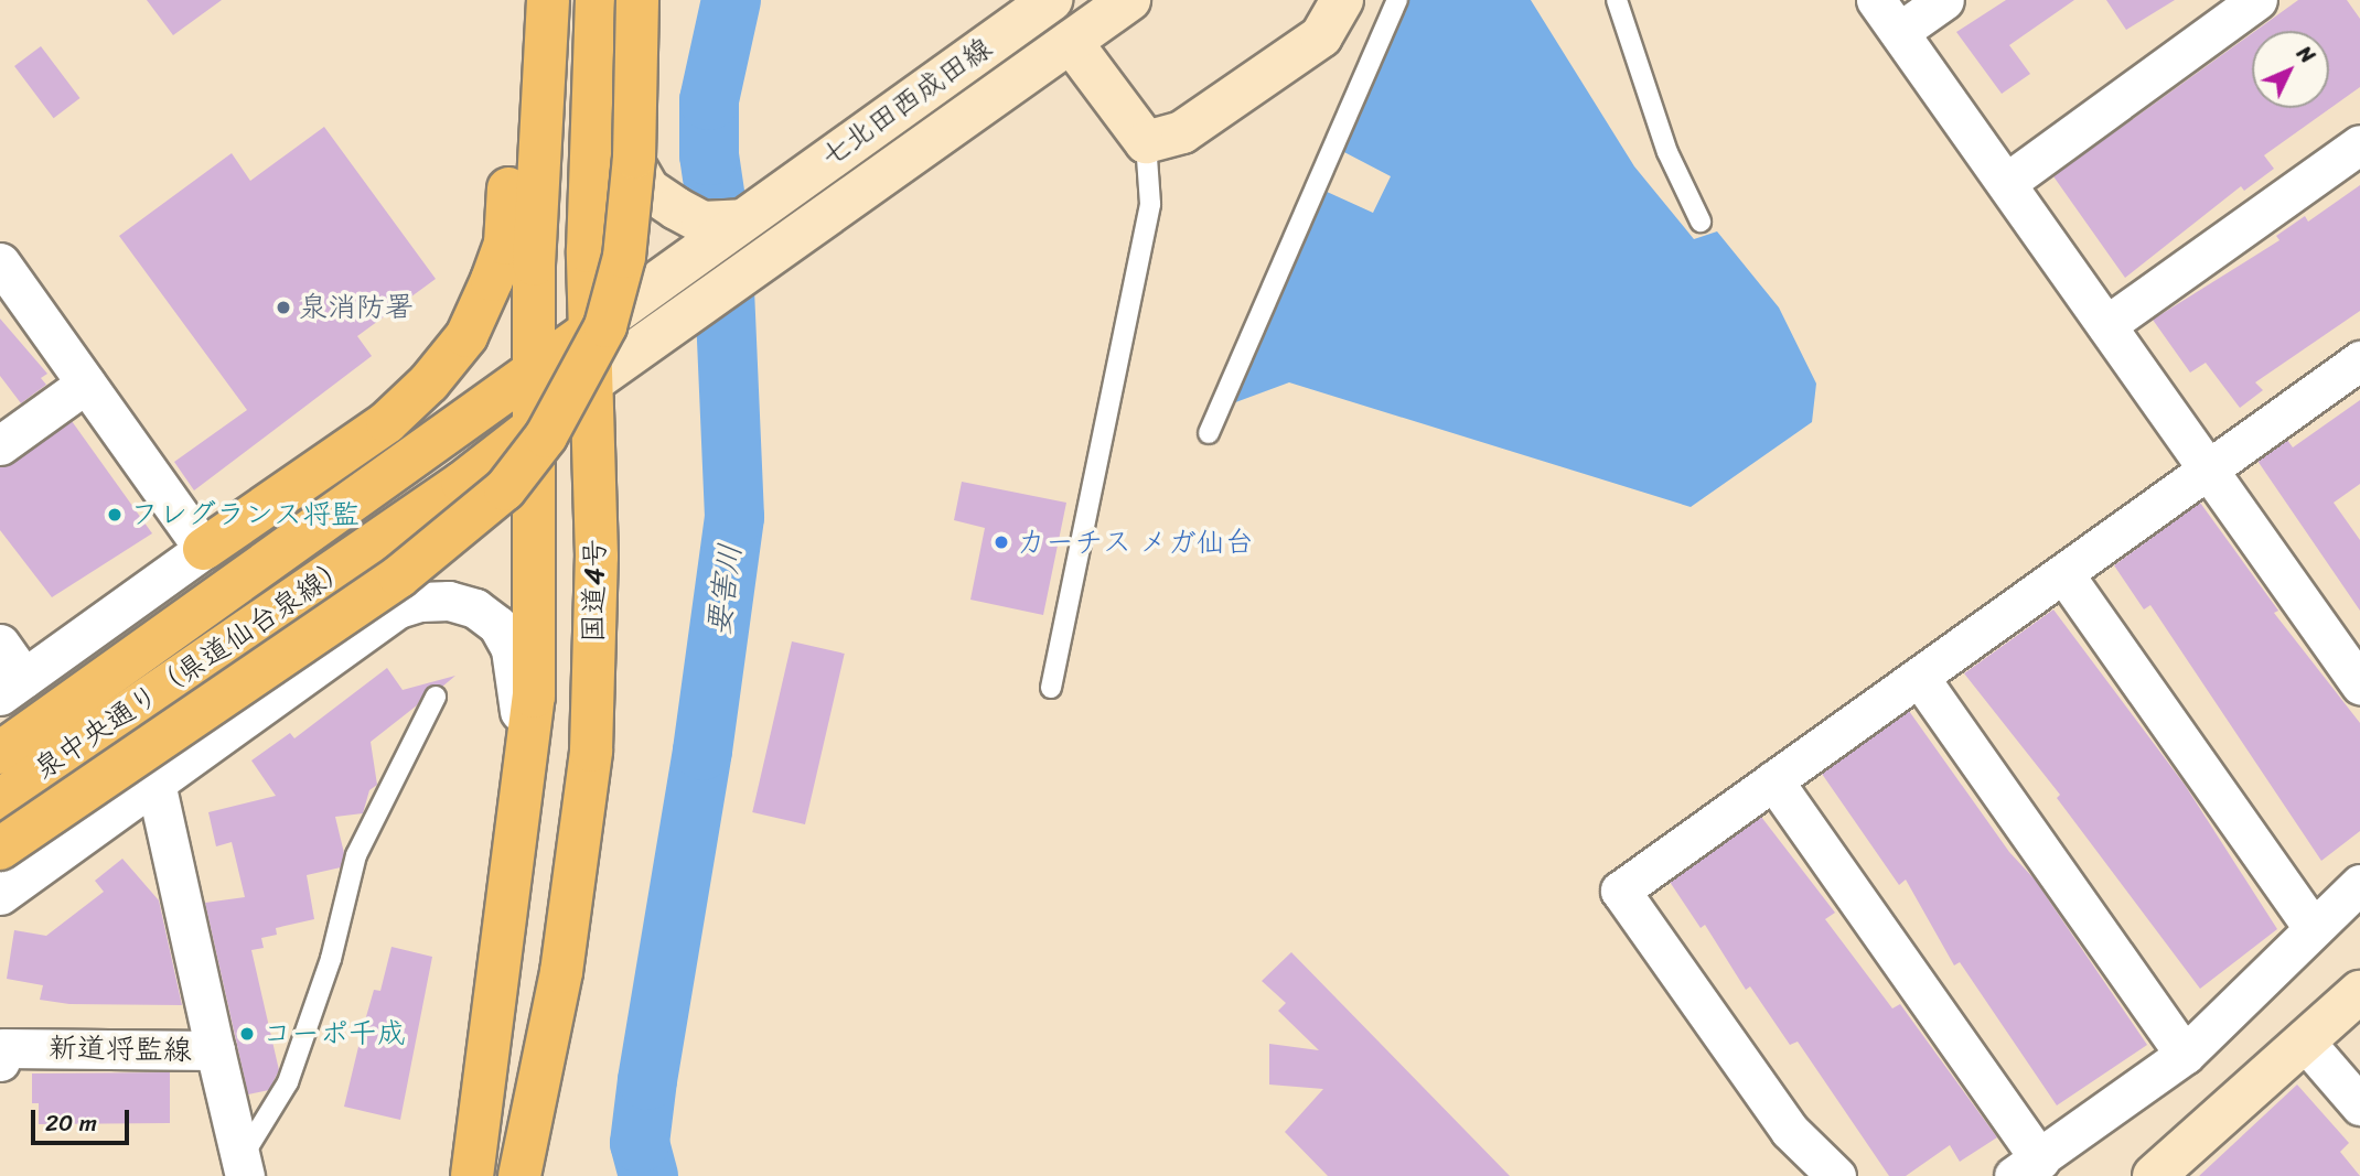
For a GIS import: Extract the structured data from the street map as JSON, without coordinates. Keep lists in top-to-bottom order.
{
  "streets": {
    "main road": ["国道4号", "泉中央通り（県道仙台泉線）"],
    "street": ["七北田西成田線", "新道将監線"]
  },
  "crossings": [
    ["七北田西成田線", "国道4号"],
    ["七北田西成田線", "泉中央通り（県道仙台泉線）"],
    ["国道4号", "泉中央通り（県道仙台泉線）"]
  ],
  "water": ["要害川"],
  "places": [
    "泉消防署",
    "フレグランス将監",
    "カーチス メガ仙台",
    "コーポ千成"
  ],
  "scale_bar": "20 m",
  "north": "top right"
}
